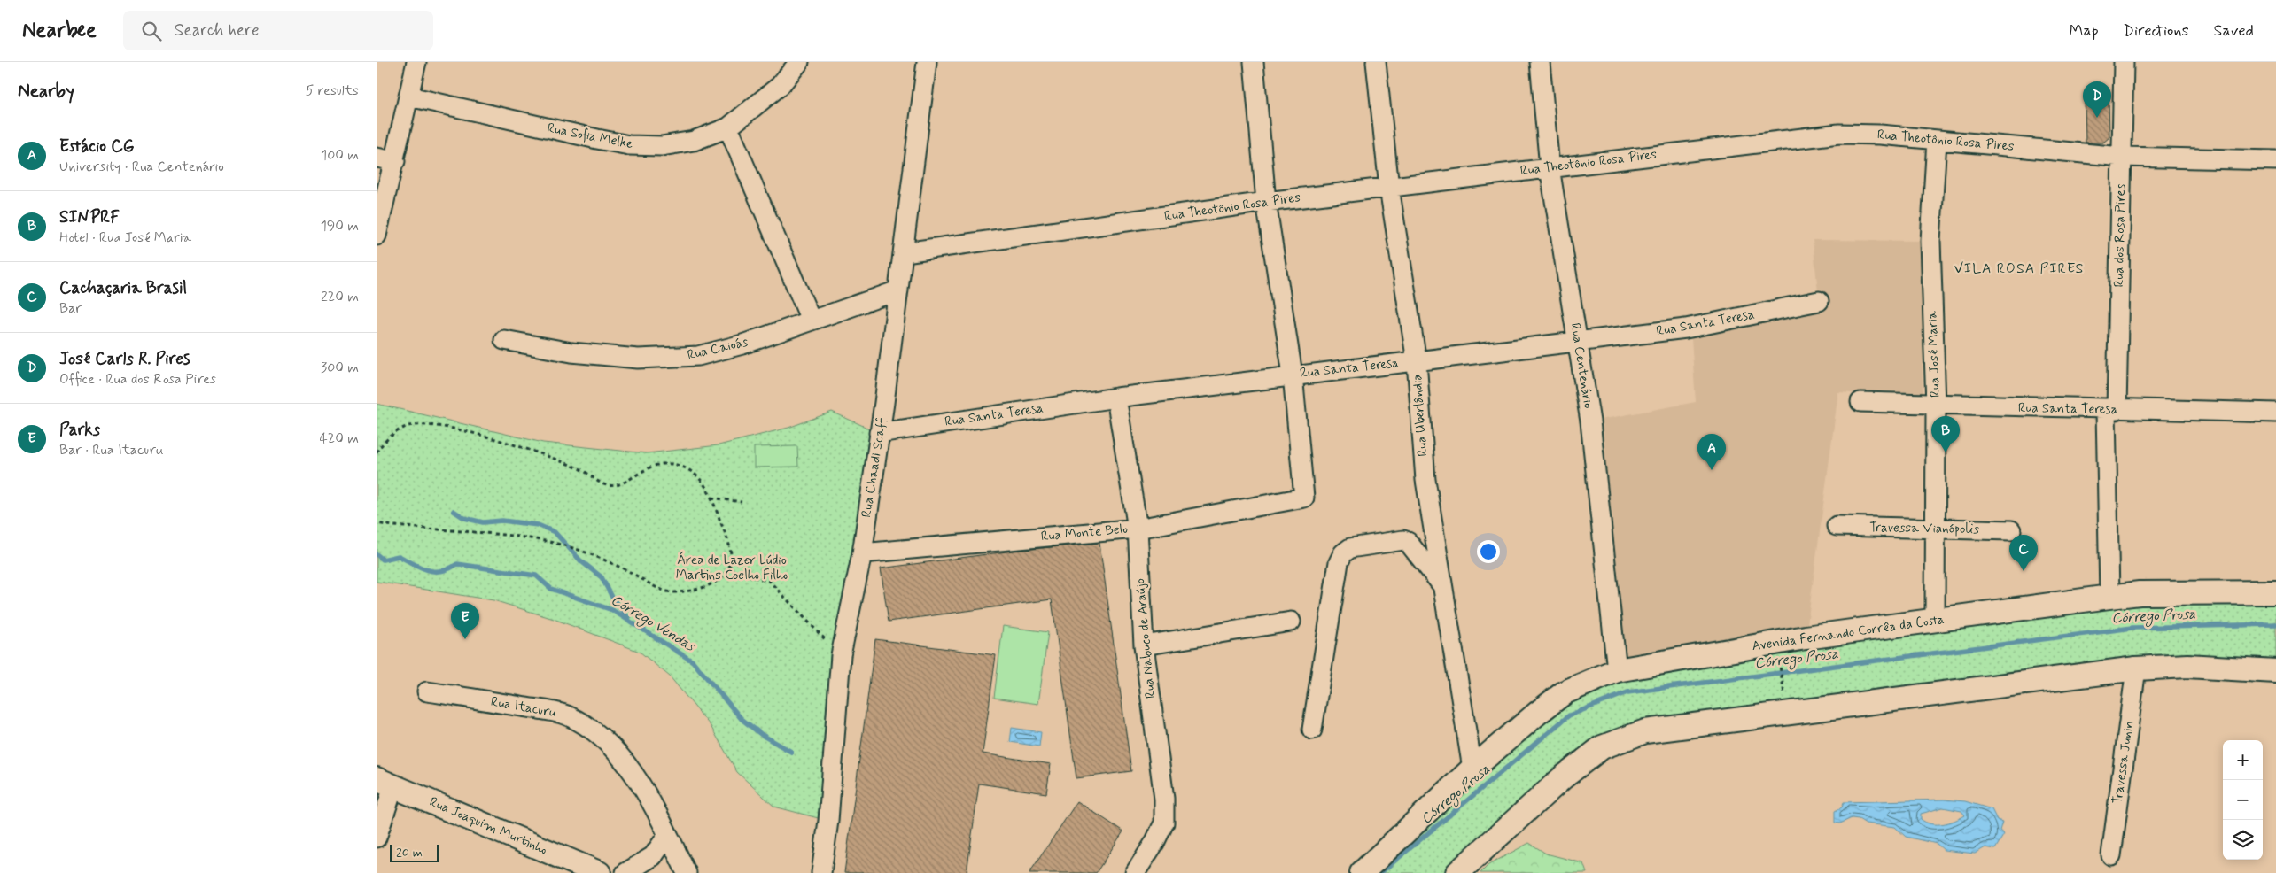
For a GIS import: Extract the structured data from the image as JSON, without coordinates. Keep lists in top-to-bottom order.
{
  "streets": {
    "main road": ["Avenida Fernando Corrêa da Costa", "Rua Joaquim Murtinho"],
    "street": [
      "Rua Sofia Melke",
      "Rua Theotônio Rosa Pires",
      "Rua dos Rosa Pires",
      "Rua Santa Teresa",
      "Rua Caioás",
      "Rua José Maria",
      "Rua Centenário",
      "Rua Uberlândia",
      "Rua Chaadi Scaff",
      "Travessa Vianópolis",
      "Rua Monte Belo",
      "Rua Nabuco de Araújo",
      "Rua Itacuru",
      "Travessa Junin"
    ]
  },
  "crossings": [
    ["Rua Theotônio Rosa Pires", "Rua dos Rosa Pires"],
    ["Rua Theotônio Rosa Pires", "Rua José Maria"],
    ["Rua Theotônio Rosa Pires", "Rua Centenário"],
    ["Rua Theotônio Rosa Pires", "Rua Uberlândia"],
    ["Rua Theotônio Rosa Pires", "Rua Chaadi Scaff"],
    ["Rua dos Rosa Pires", "Rua Santa Teresa"],
    ["Rua dos Rosa Pires", "Avenida Fernando Corrêa da Costa"],
    ["Rua Santa Teresa", "Rua José Maria"],
    ["Rua Santa Teresa", "Rua Centenário"],
    ["Rua Santa Teresa", "Rua Uberlândia"],
    ["Rua Santa Teresa", "Rua Chaadi Scaff"],
    ["Rua Santa Teresa", "Rua Monte Belo"],
    ["Rua Santa Teresa", "Rua Nabuco de Araújo"],
    ["Rua Caioás", "Rua Chaadi Scaff"],
    ["Rua José Maria", "Travessa Vianópolis"],
    ["Rua José Maria", "Avenida Fernando Corrêa da Costa"],
    ["Rua Centenário", "Avenida Fernando Corrêa da Costa"],
    ["Rua Uberlândia", "Avenida Fernando Corrêa da Costa"],
    ["Rua Chaadi Scaff", "Rua Monte Belo"],
    ["Rua Monte Belo", "Rua Nabuco de Araújo"]
  ],
  "districts": ["VILA ROSA PIRES"],
  "water": ["Córrego Prosa", "Córrego Vendas"],
  "parks": ["Área de Lazer Lúdio Martins Coelho Filho"],
  "scale_bar": "20 m",
  "page": {
    "header": "Nearbee",
    "search": "Search here",
    "nav": ["Map", "Directions", "Saved"],
    "heading": ["Nearby", "5 results"],
    "pins": [
      "D",
      "B",
      "A",
      "C",
      "E"
    ],
    "list": [
      {
        "mark": "A",
        "name": "Estácio CG",
        "note": "University · Rua Centenário",
        "value": "100 m"
      },
      {
        "mark": "B",
        "name": "SINPRF",
        "note": "Hotel · Rua José Maria",
        "value": "190 m"
      },
      {
        "mark": "C",
        "name": "Cachaçaria Brasil",
        "note": "Bar",
        "value": "220 m"
      },
      {
        "mark": "D",
        "name": "José Carls R. Pires",
        "note": "Office · Rua dos Rosa Pires",
        "value": "300 m"
      },
      {
        "mark": "E",
        "name": "Parks",
        "note": "Bar · Rua Itacuru",
        "value": "420 m"
      }
    ],
    "map_buttons": ["+", "−"],
    "scale": "20 m"
  }
}
